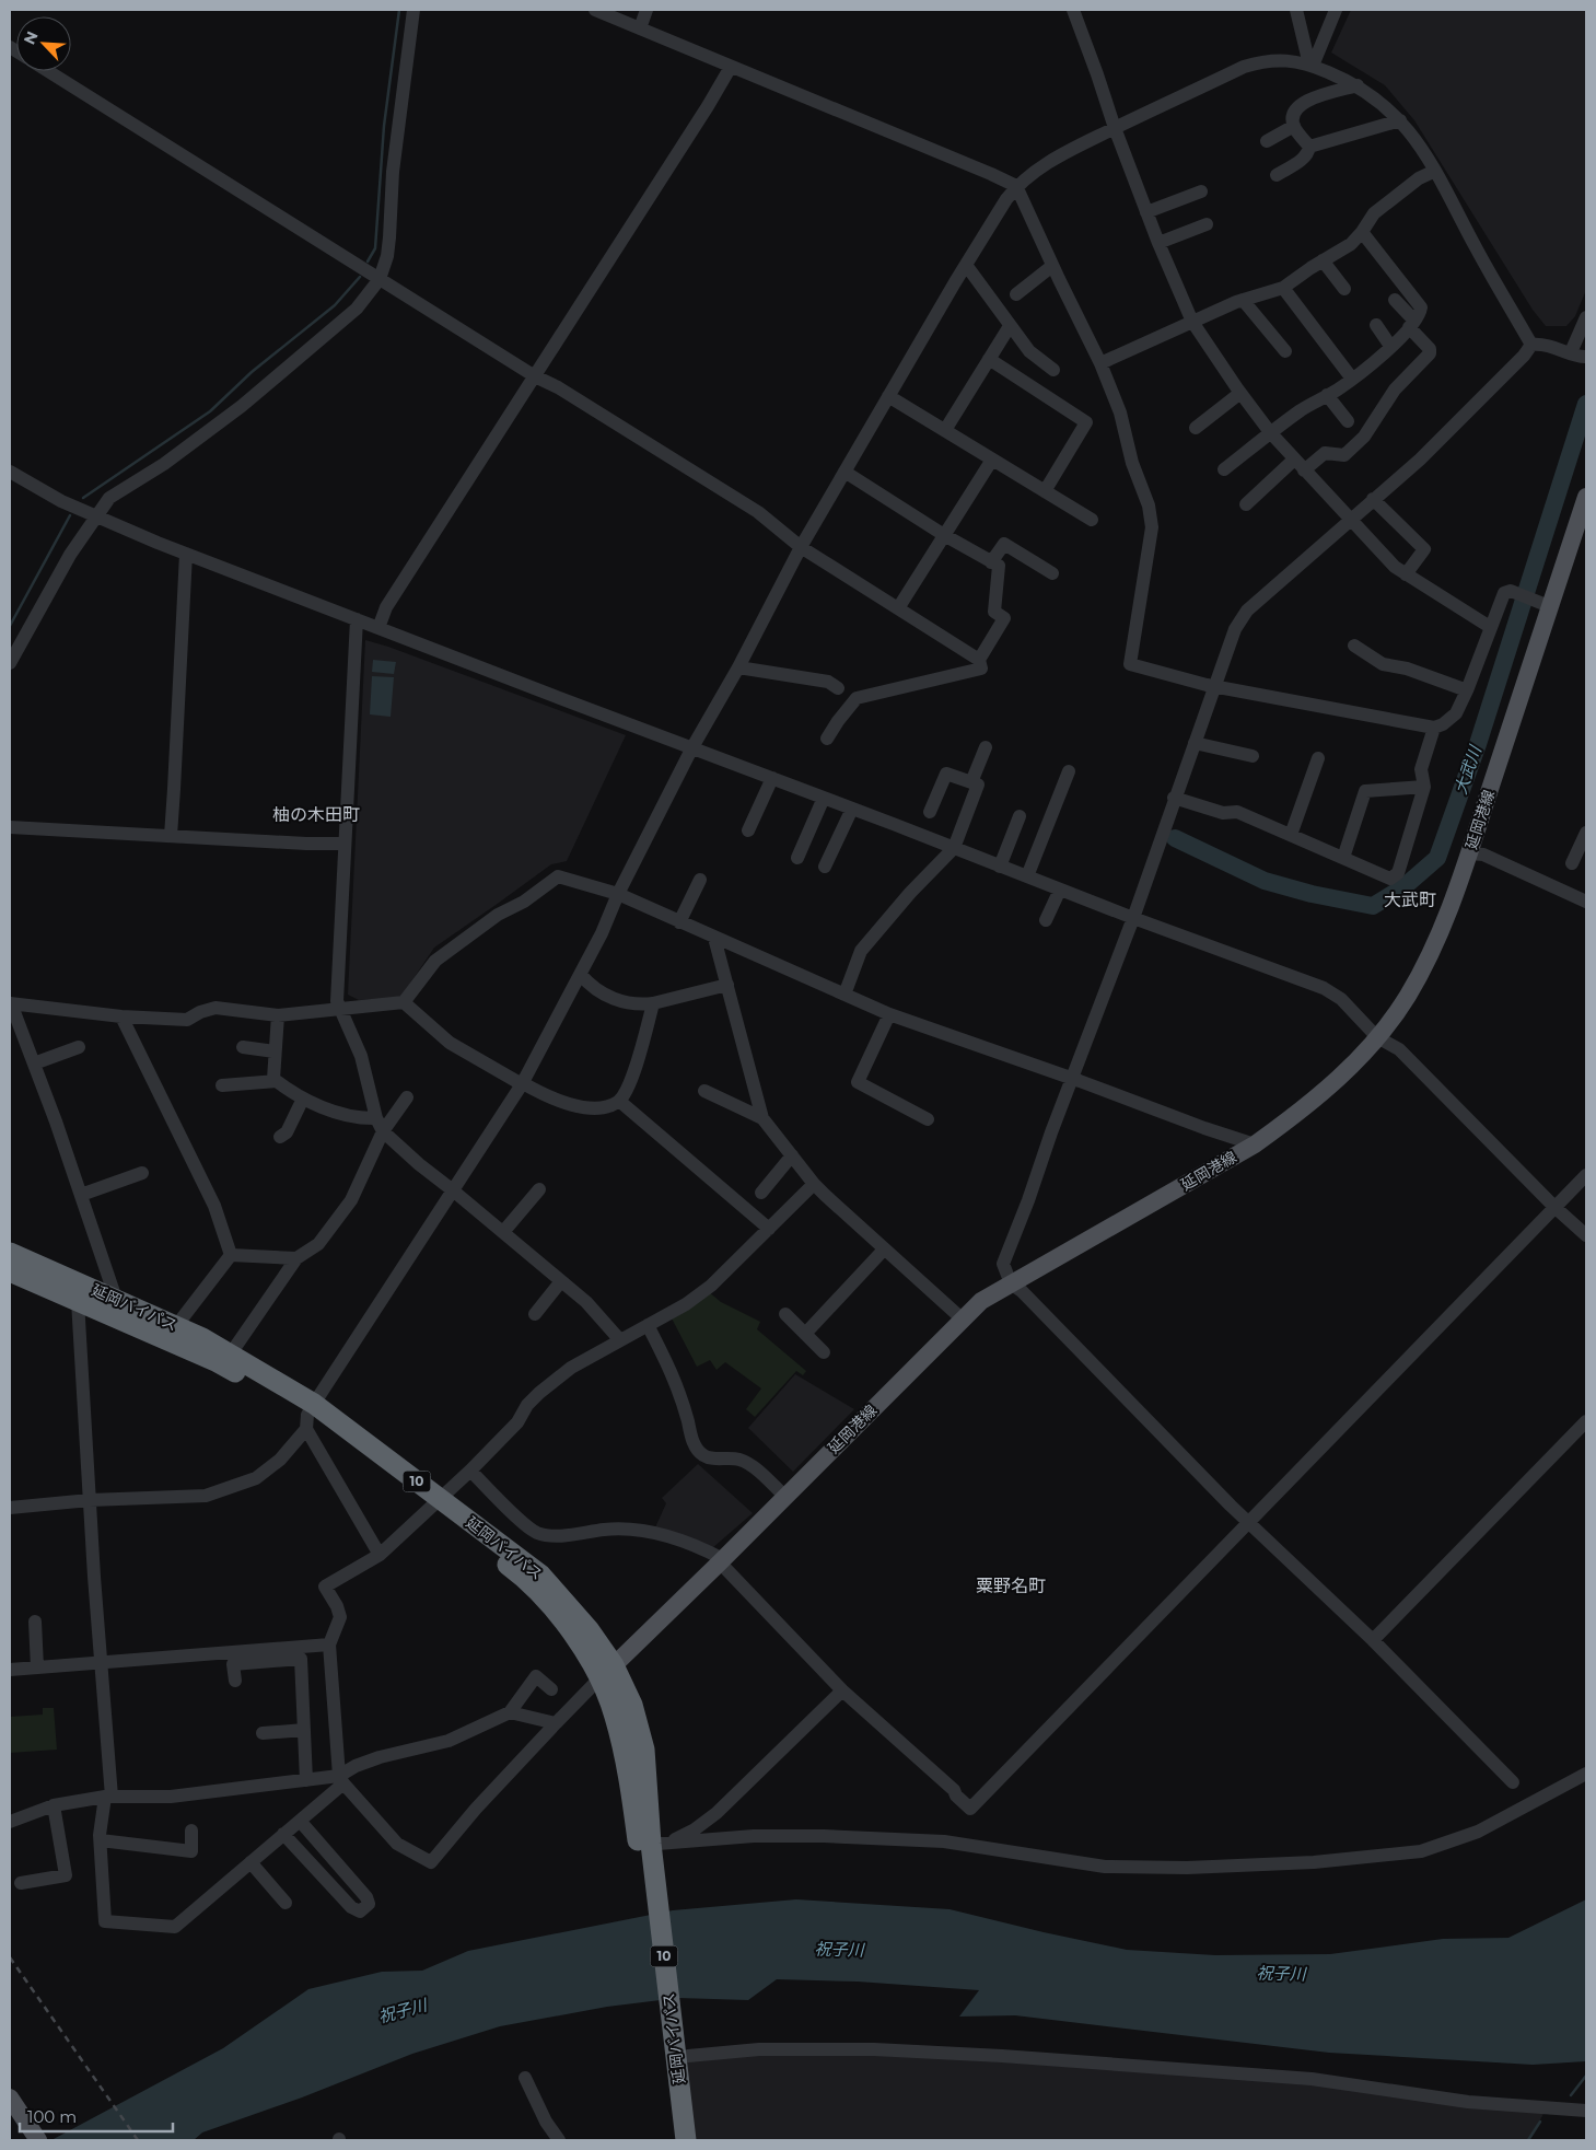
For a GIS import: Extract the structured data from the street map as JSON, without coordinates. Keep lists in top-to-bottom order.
{
  "streets": {
    "highway": ["延岡バイパス", "10"],
    "main road": ["延岡港線"]
  },
  "crossings": [
    ["延岡港線", "延岡バイパス"]
  ],
  "districts": ["柚の木田町", "大武町", "粟野名町"],
  "water": ["大武川", "祝子川"],
  "scale_bar": "100 m",
  "north": "top left"
}
